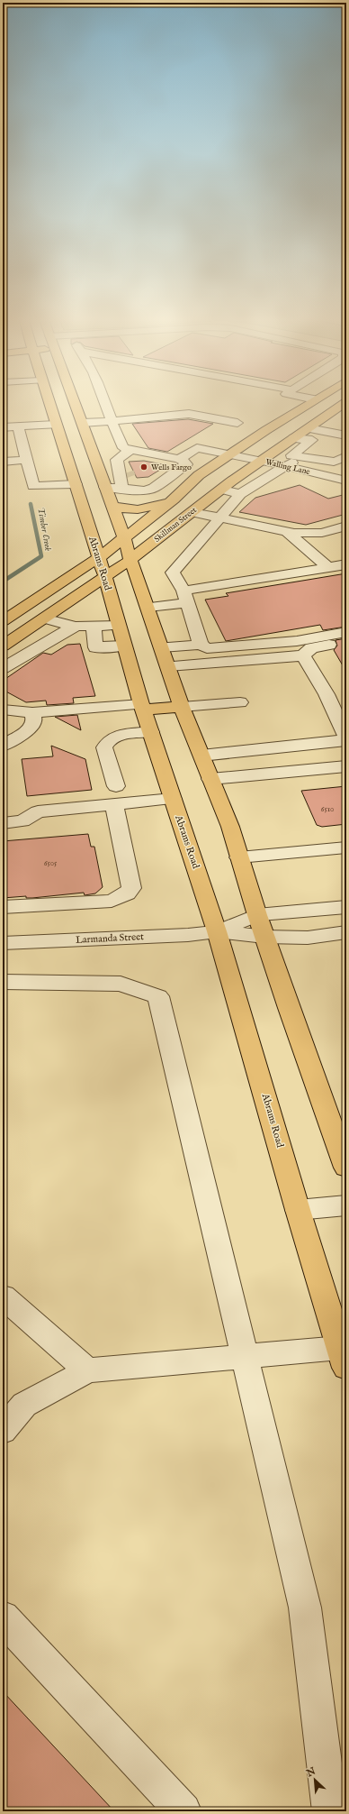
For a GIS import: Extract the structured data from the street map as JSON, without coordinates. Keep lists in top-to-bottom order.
{
  "streets": {
    "main road": ["Skillman Street", "Abrams Road"],
    "street": ["Walling Lane", "Larmanda Street"]
  },
  "crossings": [
    ["Walling Lane", "Skillman Street"],
    ["Skillman Street", "Abrams Road"],
    ["Abrams Road", "Larmanda Street"]
  ],
  "water": ["Timber Creek"],
  "places": ["Wells Fargo"],
  "house_numbers": ["6510", "6505"],
  "north": "top left"
}
